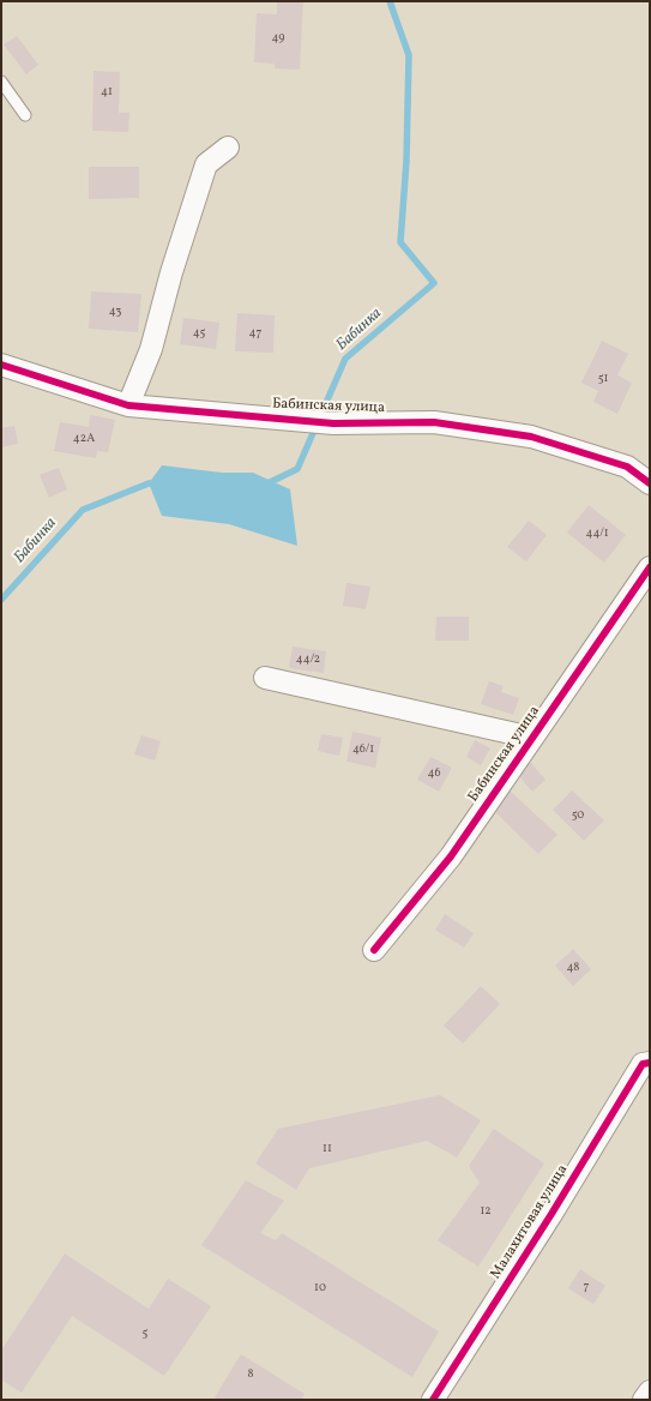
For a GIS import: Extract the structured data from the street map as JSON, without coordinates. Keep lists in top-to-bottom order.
{
  "streets": {
    "street": ["Бабинская улица", "Малахитовая улица"]
  },
  "water": ["Бабинка"],
  "house_numbers": [
    "49",
    "41",
    "43",
    "45",
    "47",
    "51",
    "42А",
    "44/1",
    "44/2",
    "46/1",
    "46",
    "50",
    "48",
    "11",
    "12",
    "7",
    "10",
    "5",
    "8"
  ]
}
